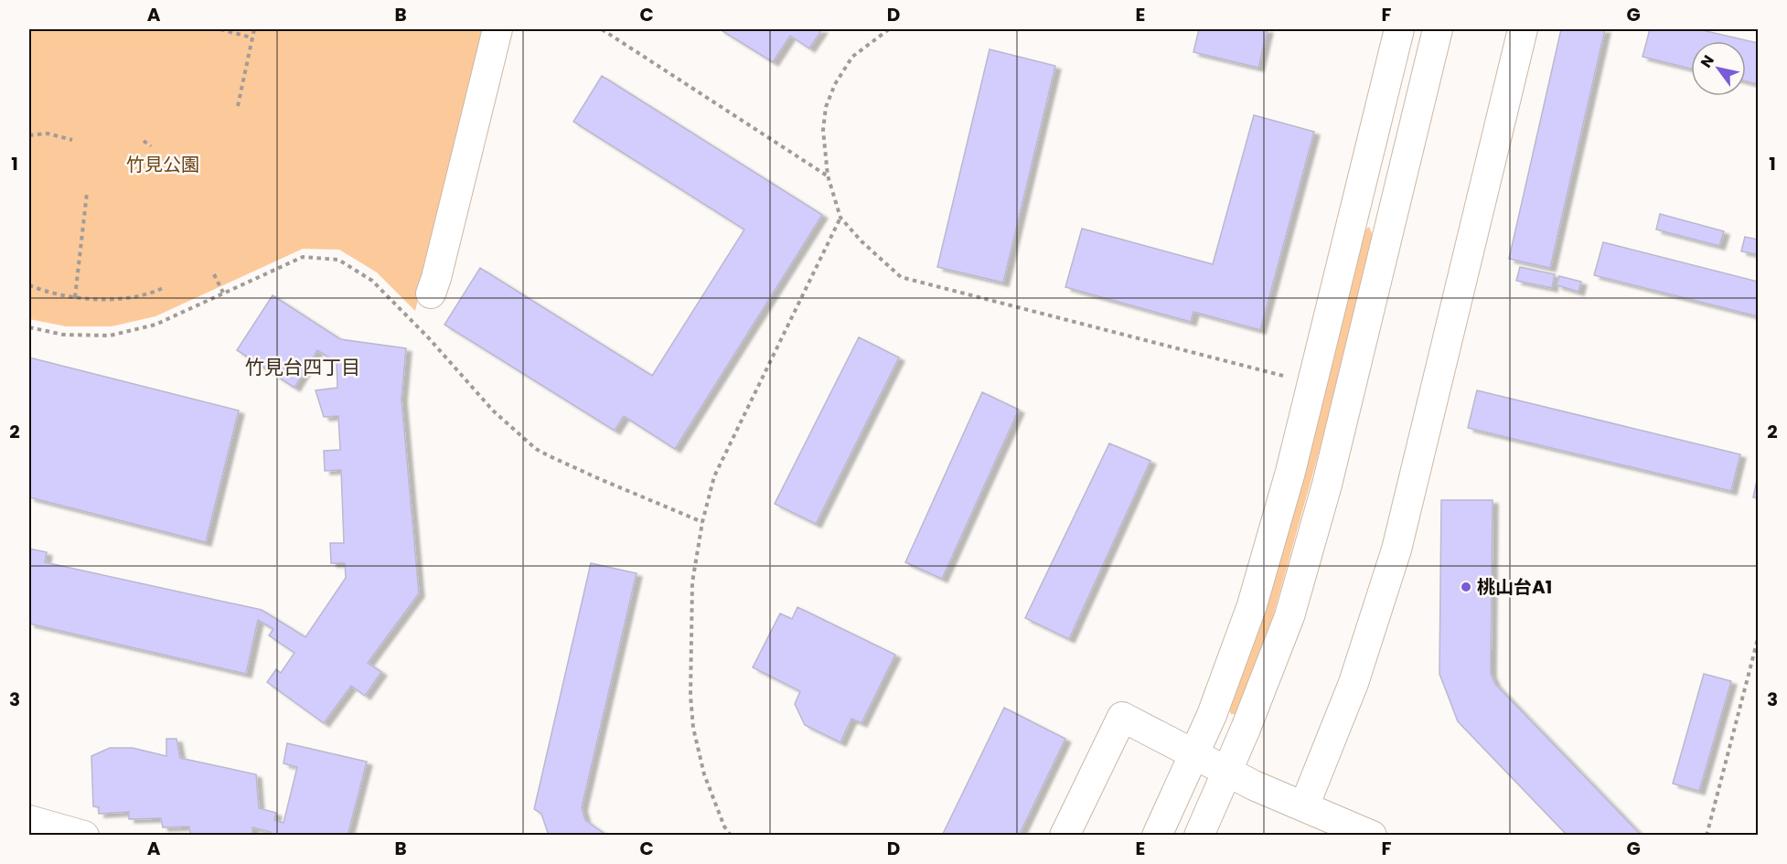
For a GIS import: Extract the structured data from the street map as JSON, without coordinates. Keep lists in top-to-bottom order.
{
  "districts": ["竹見台四丁目"],
  "parks": ["竹見公園"],
  "places": ["桃山台A1"],
  "north": "top left",
  "grid": {
    "columns": [
      "A",
      "B",
      "C",
      "D",
      "E",
      "F",
      "G"
    ],
    "rows": ["1", "2", "3"]
  }
}
